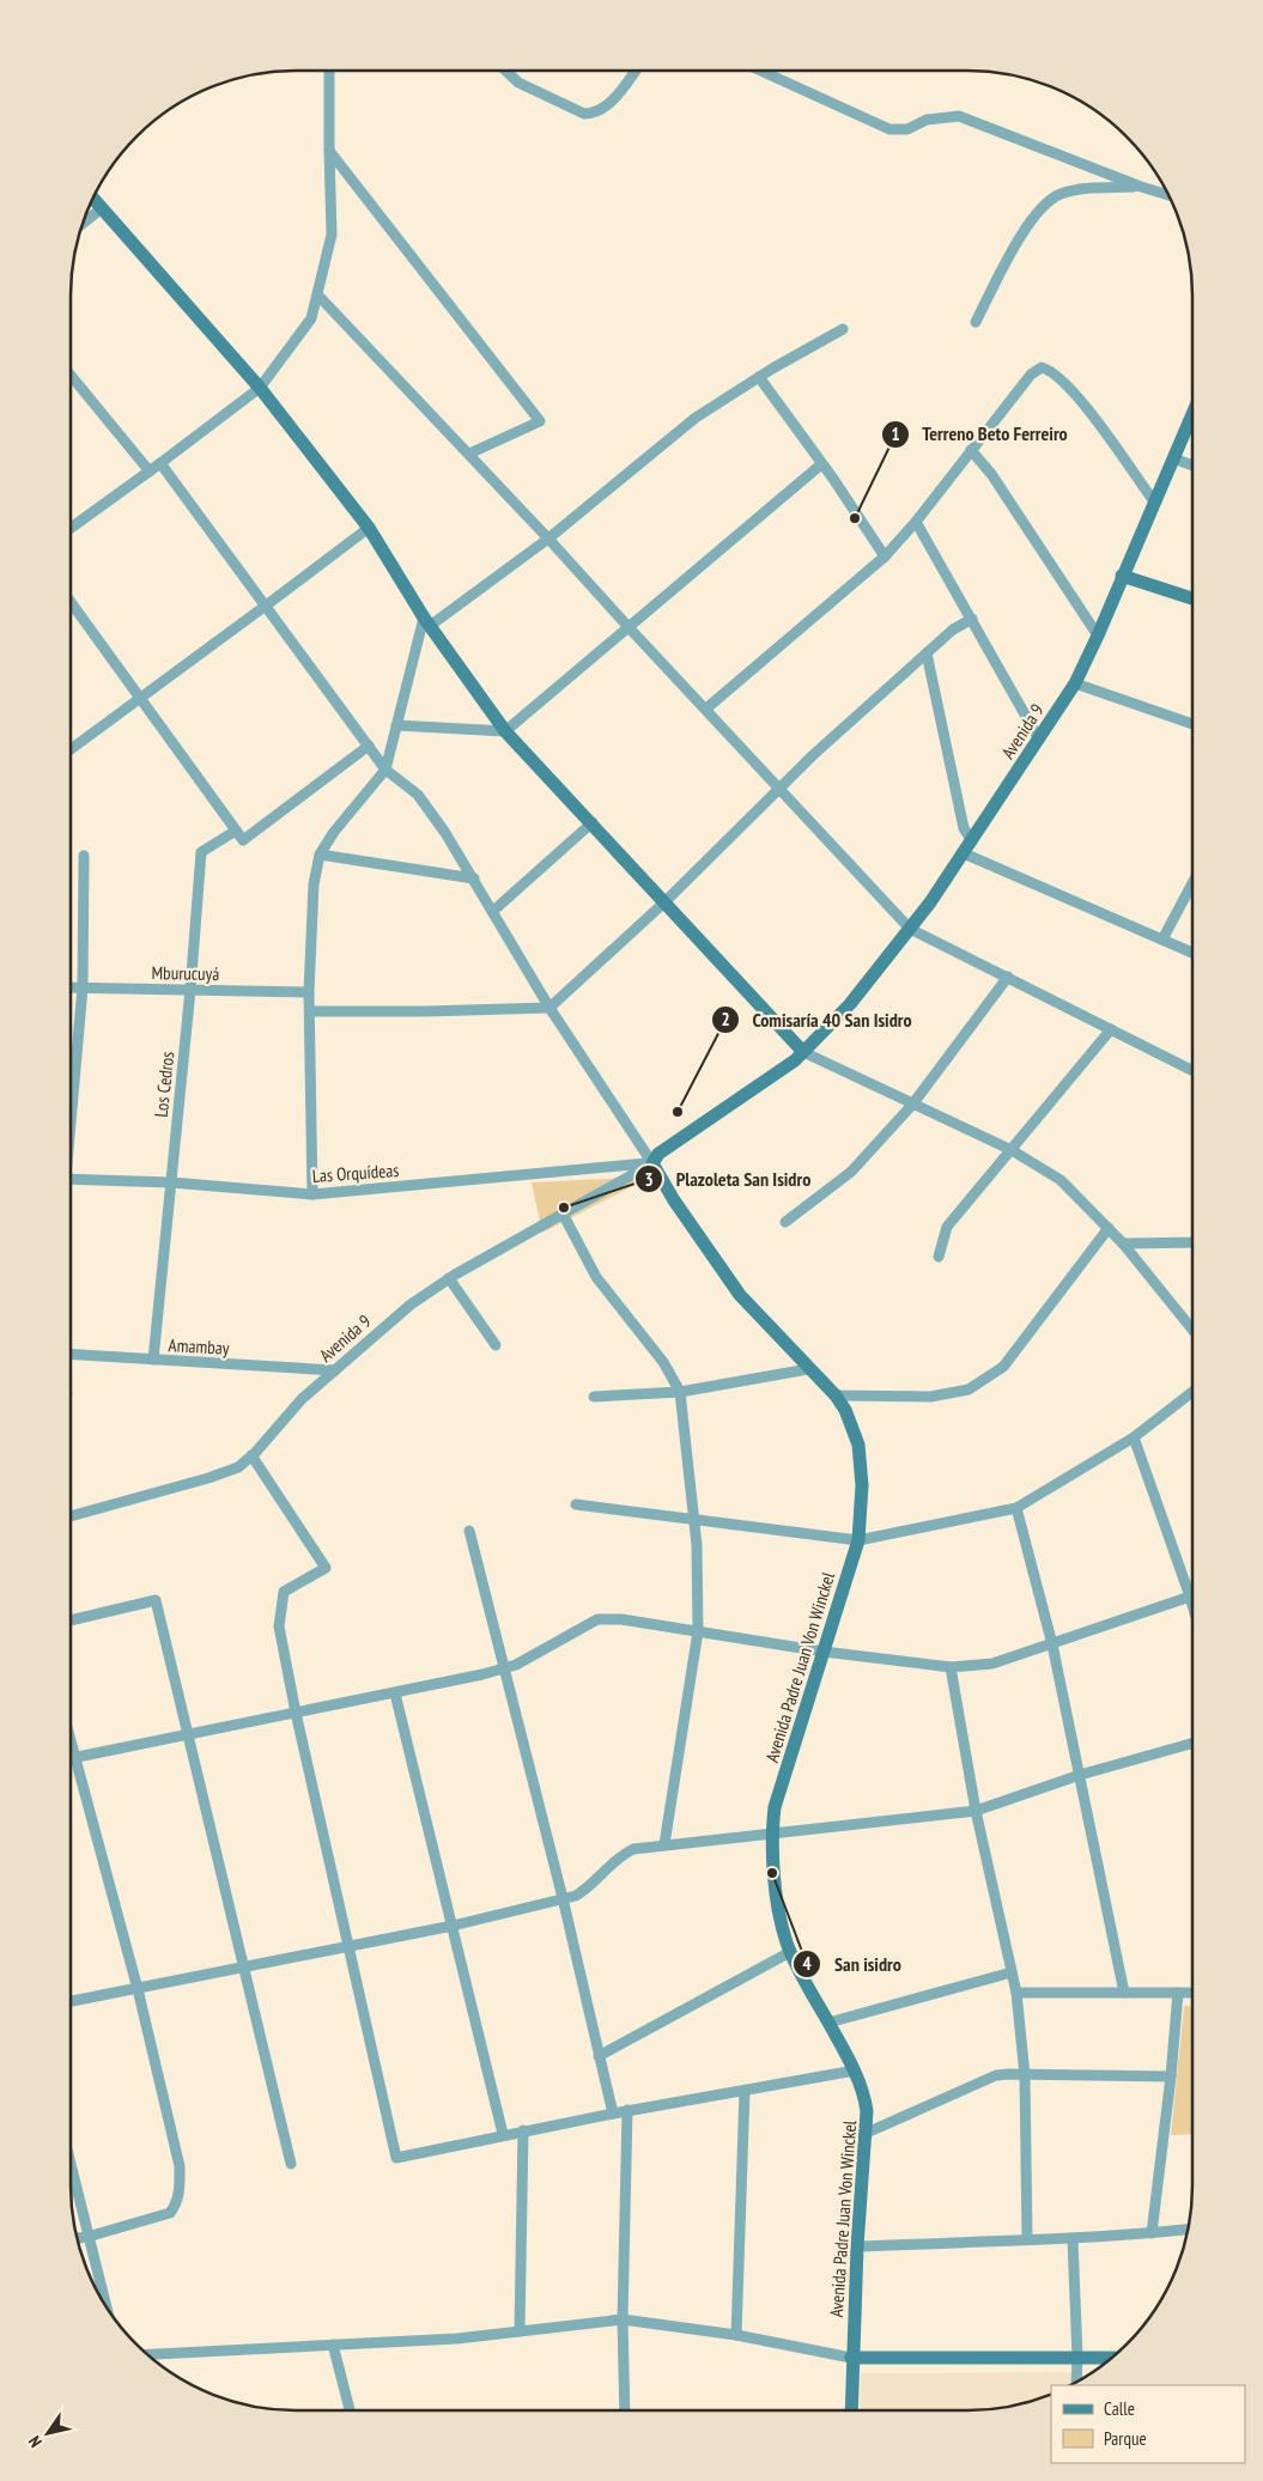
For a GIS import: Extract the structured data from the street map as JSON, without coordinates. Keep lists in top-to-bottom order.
{
  "streets": {
    "main road": ["Avenida 9", "Avenida Padre Juan Von Winckel"],
    "street": [
      "Mburucuyá",
      "Los Cedros",
      "Las Orquídeas",
      "Amambay"
    ]
  },
  "crossings": [
    ["Avenida 9", "Las Orquídeas"],
    ["Avenida 9", "Amambay"],
    ["Avenida 9", "Avenida Padre Juan Von Winckel"],
    ["Mburucuyá", "Los Cedros"],
    ["Los Cedros", "Las Orquídeas"],
    ["Los Cedros", "Amambay"],
    ["Las Orquídeas", "Avenida Padre Juan Von Winckel"]
  ],
  "places": [
    "Terreno Beto Ferreiro",
    "Comisaría 40 San Isidro",
    "Plazoleta San Isidro",
    "San isidro"
  ],
  "legend": ["Calle", "Parque"],
  "north": "bottom left"
}
